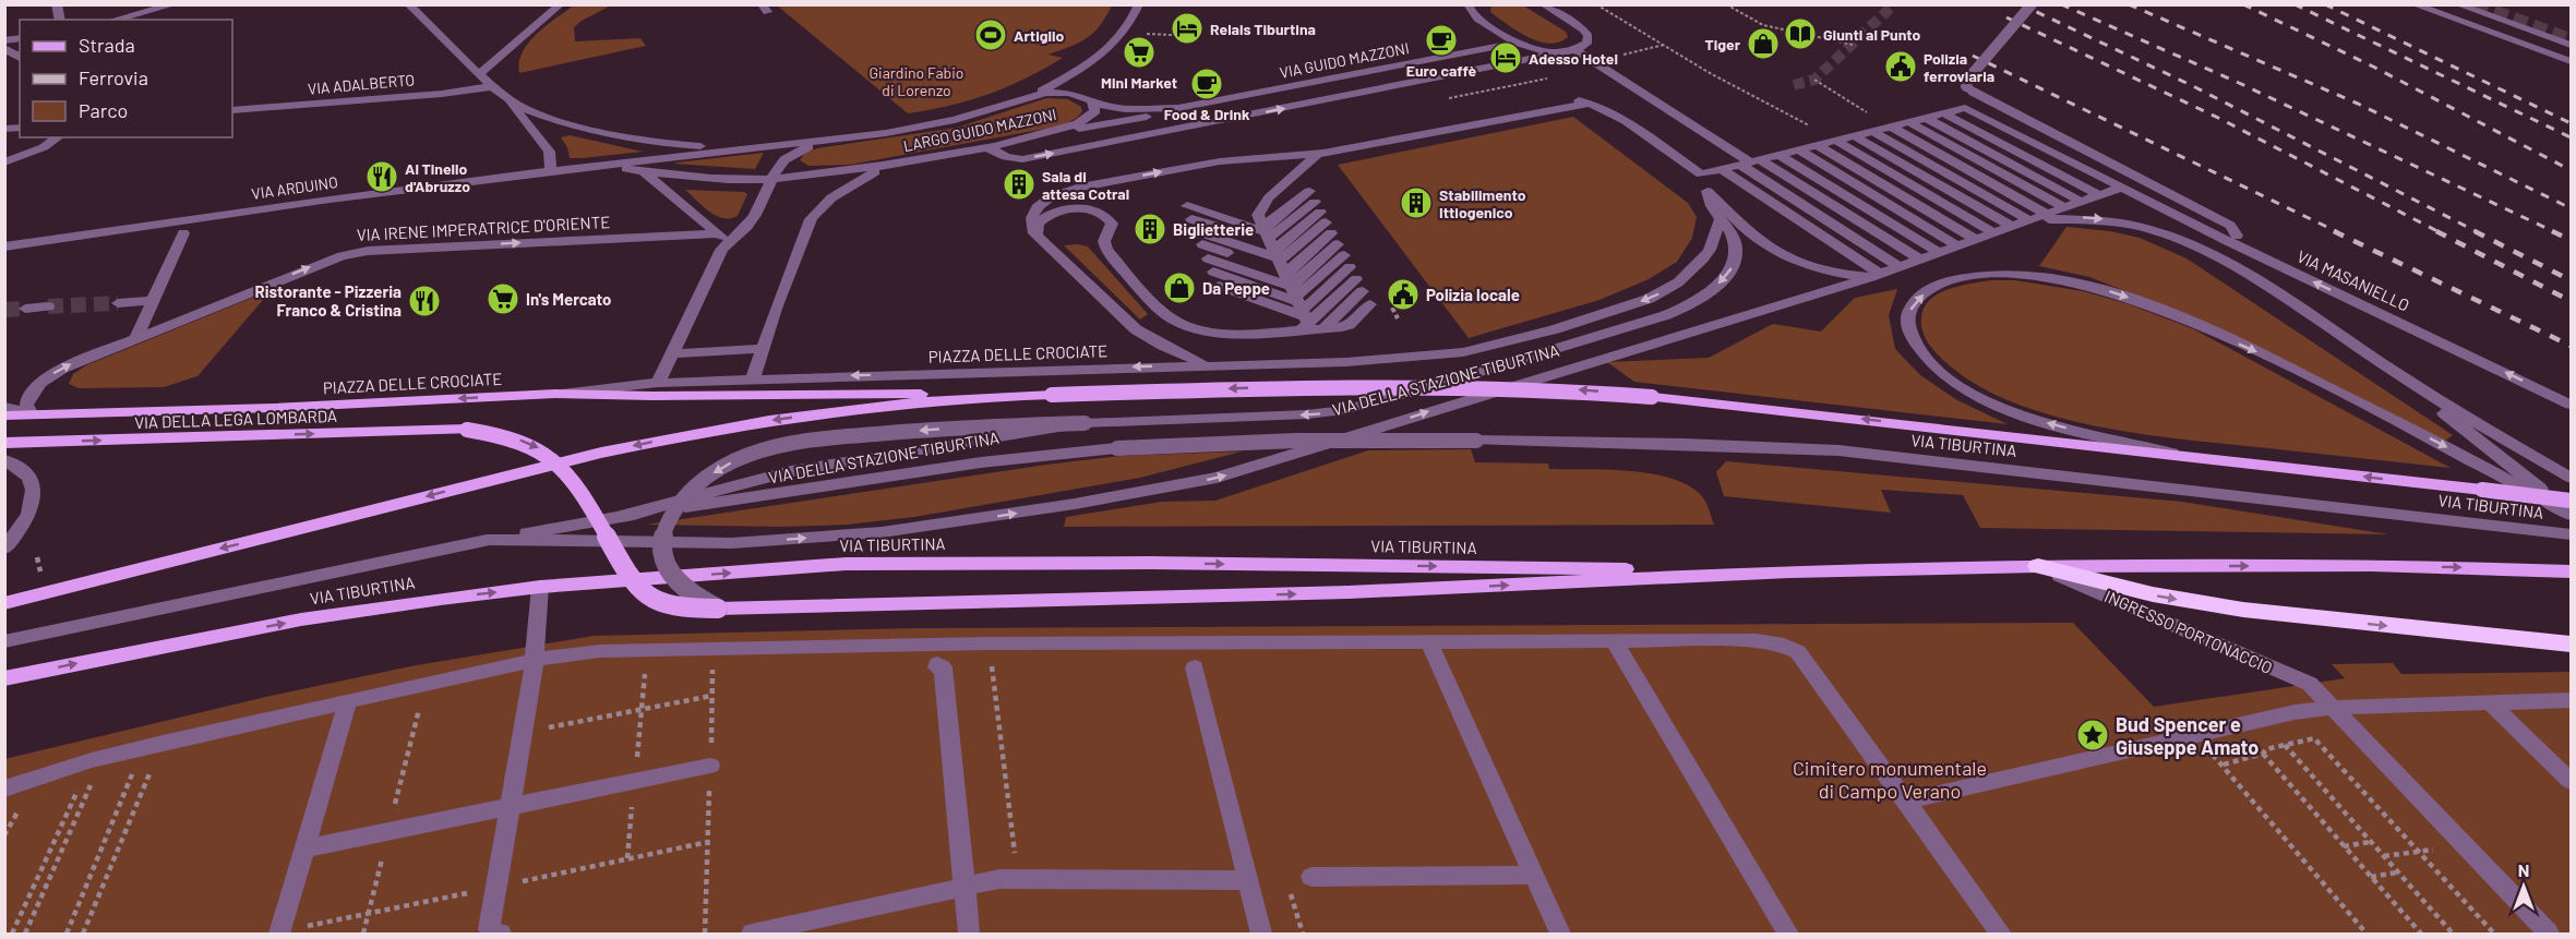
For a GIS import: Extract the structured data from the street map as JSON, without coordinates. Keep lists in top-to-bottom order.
{
  "streets": {
    "main road": ["PIAZZA DELLE CROCIATE", "VIA DELLA LEGA LOMBARDA", "VIA TIBURTINA"],
    "street": [
      "VIA GUIDO MAZZONI",
      "VIA ADALBERTO",
      "LARGO GUIDO MAZZONI",
      "VIA ARDUINO",
      "VIA IRENE IMPERATRICE D'ORIENTE",
      "VIA MASANIELLO",
      "VIA DELLA STAZIONE TIBURTINA",
      "INGRESSO PORTONACCIO"
    ]
  },
  "crossings": [
    ["VIA GUIDO MAZZONI", "LARGO GUIDO MAZZONI"],
    ["LARGO GUIDO MAZZONI", "VIA ARDUINO"],
    ["VIA IRENE IMPERATRICE D'ORIENTE", "VIA DELLA LEGA LOMBARDA"],
    ["VIA MASANIELLO", "VIA DELLA STAZIONE TIBURTINA"],
    ["VIA MASANIELLO", "VIA TIBURTINA"],
    ["PIAZZA DELLE CROCIATE", "VIA DELLA STAZIONE TIBURTINA"],
    ["PIAZZA DELLE CROCIATE", "VIA DELLA LEGA LOMBARDA"],
    ["PIAZZA DELLE CROCIATE", "VIA TIBURTINA"],
    ["VIA DELLA STAZIONE TIBURTINA", "VIA DELLA LEGA LOMBARDA"],
    ["VIA DELLA STAZIONE TIBURTINA", "VIA TIBURTINA"],
    ["VIA DELLA LEGA LOMBARDA", "VIA TIBURTINA"],
    ["VIA TIBURTINA", "INGRESSO PORTONACCIO"]
  ],
  "one_way": ["VIA IRENE IMPERATRICE D'ORIENTE", "PIAZZA DELLE CROCIATE"],
  "parks": ["Giardino Fabio di Lorenzo", "Cimitero monumentale di Campo Verano"],
  "places": {
    "hotel": ["Relais Tiburtina", "Adesso Hotel"],
    "library": ["Giunti al Punto"],
    "sports": ["Artiglio"],
    "cafe": ["Euro caffè", "Food & Drink"],
    "shop": ["Tiger", "Da Peppe"],
    "supermarket": ["Mini Market", "In's Mercato"],
    "public building": ["Polizia ferroviaria", "Polizia locale"],
    "restaurant": ["Al Tinello d'Abruzzo", "Ristorante - Pizzeria Franco & Cristina"],
    "building": ["Sala di attesa Cotral", "Stabilimento Ittiogenico", "Biglietterie"],
    "place": ["Bud Spencer e Giuseppe Amato"]
  },
  "legend": ["Strada", "Ferrovia", "Parco"],
  "north": "top"
}
